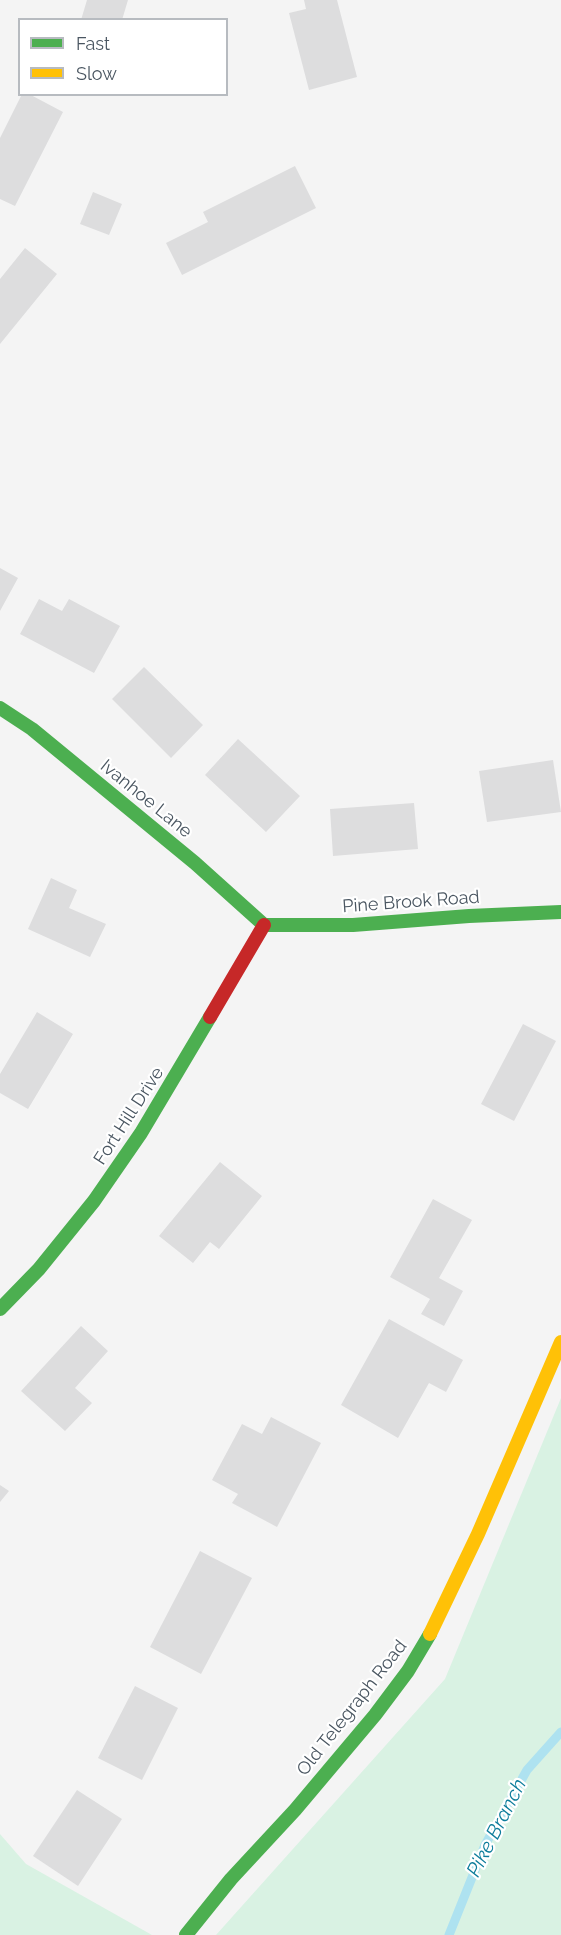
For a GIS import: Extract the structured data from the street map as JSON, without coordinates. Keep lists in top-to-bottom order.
{
  "streets": {
    "street": [
      "Ivanhoe Lane",
      "Pine Brook Road",
      "Fort Hill Drive",
      "Old Telegraph Road"
    ]
  },
  "crossings": [
    ["Ivanhoe Lane", "Pine Brook Road"],
    ["Ivanhoe Lane", "Fort Hill Drive"],
    ["Pine Brook Road", "Fort Hill Drive"]
  ],
  "water": ["Pike Branch"],
  "legend": ["Fast", "Slow"]
}
